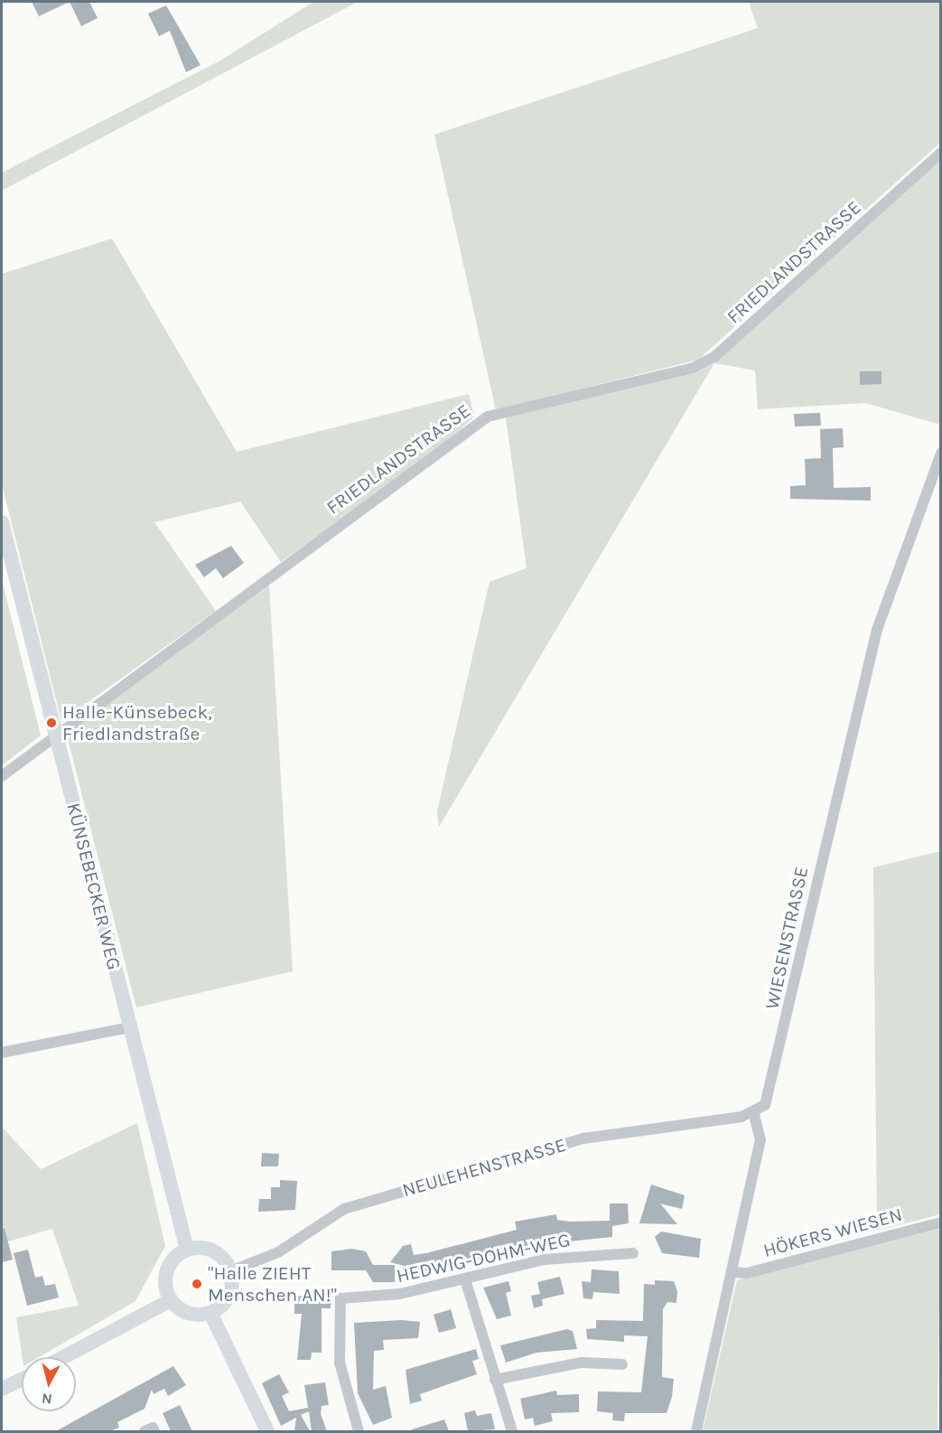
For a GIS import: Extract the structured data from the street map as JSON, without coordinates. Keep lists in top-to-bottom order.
{
  "streets": {
    "street": [
      "FRIEDLANDSTRASSE",
      "KÜNSEBECKER WEG",
      "WIESENSTRASSE",
      "NEULEHENSTRASSE",
      "HÖKERS WIESEN",
      "HEDWIG-DOHM-WEG"
    ]
  },
  "crossings": [
    ["FRIEDLANDSTRASSE", "KÜNSEBECKER WEG"],
    ["KÜNSEBECKER WEG", "NEULEHENSTRASSE"],
    ["WIESENSTRASSE", "NEULEHENSTRASSE"]
  ],
  "places": ["Halle-Künsebeck, Friedlandstraße", "\"Halle ZIEHT Menschen AN!\""],
  "north": "bottom"
}
